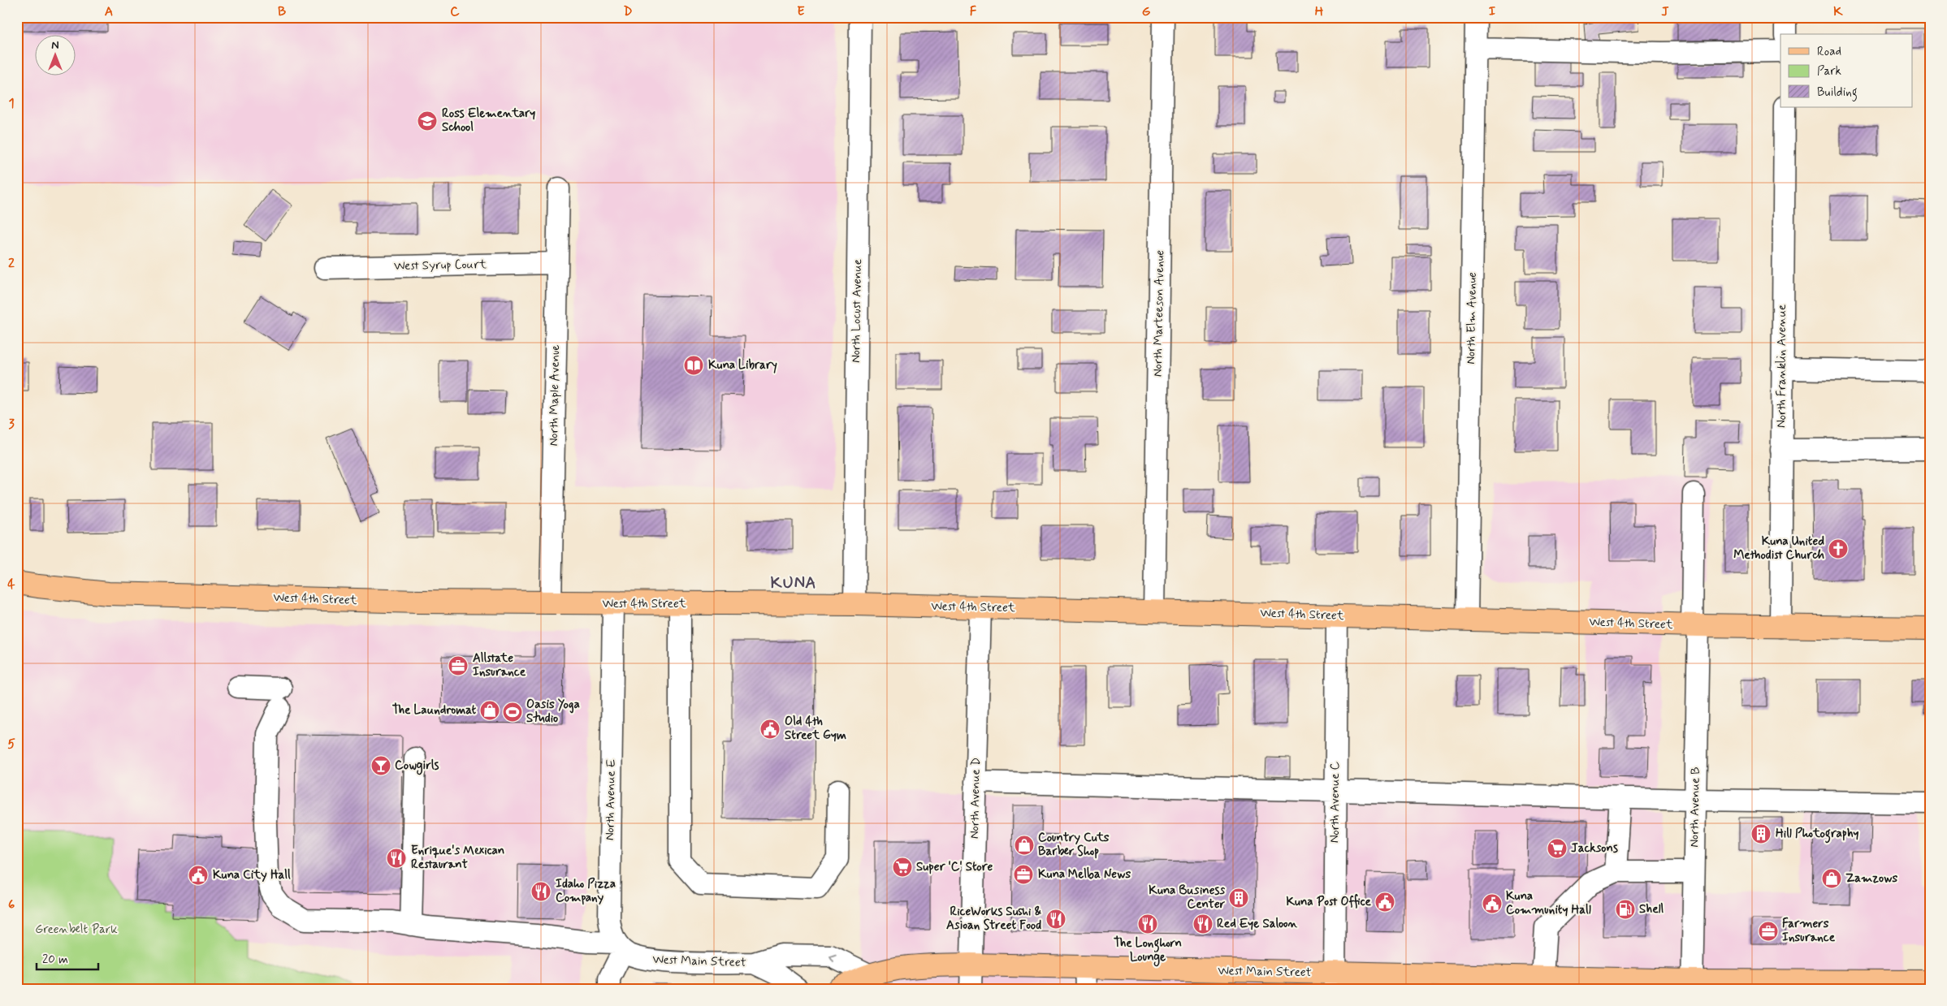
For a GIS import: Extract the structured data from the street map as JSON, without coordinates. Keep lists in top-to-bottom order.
{
  "streets": {
    "main road": ["West 4th Street", "West Main Street"],
    "street": [
      "West Syrup Court",
      "North Locust Avenue",
      "North Marteeson Avenue",
      "North Elm Avenue",
      "North Franklin Avenue",
      "North Maple Avenue",
      "North Avenue D",
      "North Avenue E",
      "North Avenue C",
      "North Avenue B"
    ]
  },
  "crossings": [
    ["West Syrup Court", "North Maple Avenue"],
    ["North Locust Avenue", "West 4th Street"],
    ["North Marteeson Avenue", "West 4th Street"],
    ["North Elm Avenue", "West 4th Street"],
    ["North Franklin Avenue", "West 4th Street"],
    ["North Maple Avenue", "West 4th Street"],
    ["West 4th Street", "North Avenue D"],
    ["West 4th Street", "North Avenue E"],
    ["West 4th Street", "North Avenue C"],
    ["West 4th Street", "North Avenue B"],
    ["North Avenue D", "West Main Street"],
    ["North Avenue E", "West Main Street"],
    ["North Avenue C", "West Main Street"],
    ["North Avenue B", "West Main Street"]
  ],
  "districts": ["KUNA"],
  "parks": ["Greenbelt Park"],
  "places": {
    "school or university": ["Ross Elementary School"],
    "library": ["Kuna Library"],
    "church": ["Kuna United Methodist Church"],
    "office": ["Allstate Insurance", "Kuna Melba News", "Farmers Insurance"],
    "shop": ["The Laundromat", "Country Cuts Barber Shop", "Zamzows"],
    "sports": ["Oasis Yoga Studio"],
    "public building": [
      "Old 4th Street Gym",
      "Kuna City Hall",
      "Kuna Post Office",
      "Kuna Community Hall"
    ],
    "bar": ["Cowgirls"],
    "building": ["Hill Photography", "Kuna Business Center"],
    "supermarket": ["Jacksons", "Super 'C' Store"],
    "restaurant": [
      "Enrique's Mexican Restaurant",
      "Idaho Pizza Company",
      "RiceWorks Sushi & Asioan Street Food",
      "The Longhorn Lounge",
      "Red Eye Saloon"
    ],
    "fuel station": ["Shell"]
  },
  "legend": ["Road", "Park", "Building"],
  "scale_bar": "20 m",
  "north": "top",
  "grid": {
    "columns": [
      "A",
      "B",
      "C",
      "D",
      "E",
      "F",
      "G",
      "H",
      "I",
      "J",
      "K"
    ],
    "rows": [
      "1",
      "2",
      "3",
      "4",
      "5",
      "6"
    ]
  }
}
